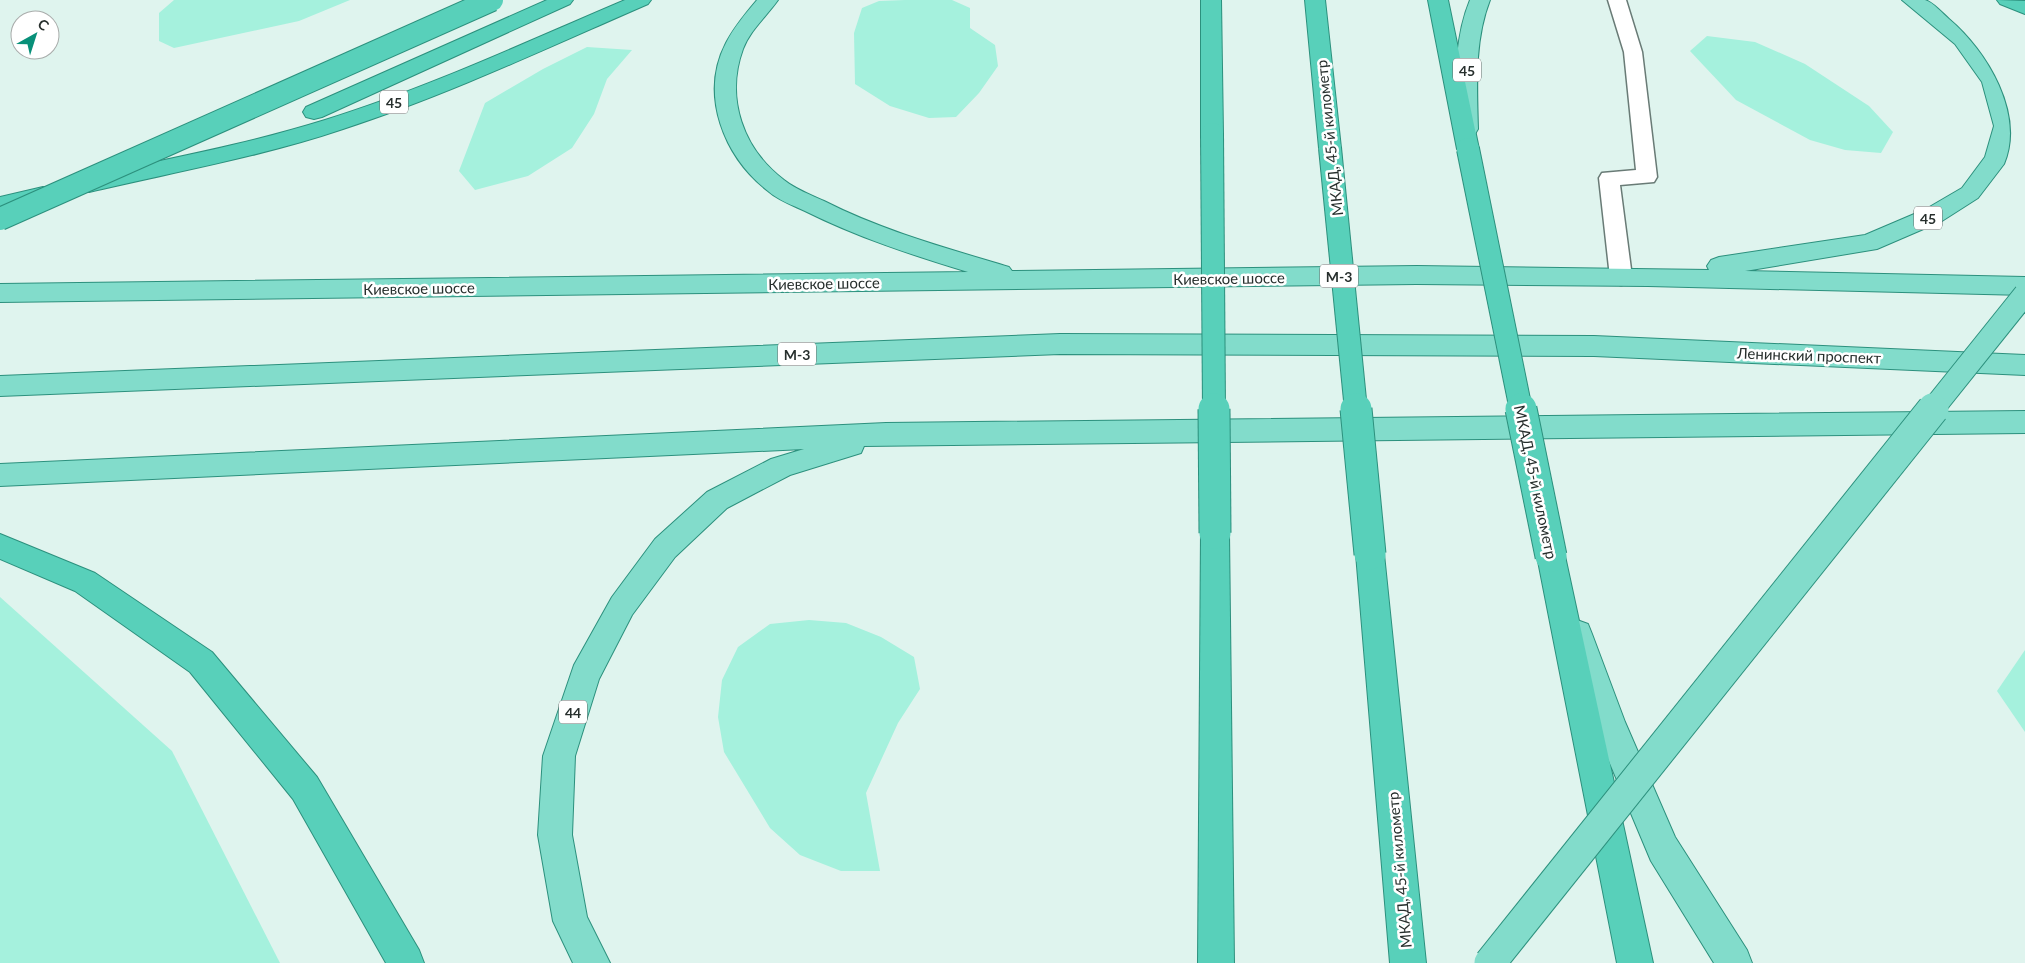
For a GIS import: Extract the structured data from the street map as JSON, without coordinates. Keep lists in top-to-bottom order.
{
  "streets": {
    "highway": ["45", "МКАД, 45-й километр"],
    "main road": [
      "М-3",
      "Киевское шоссе",
      "Ленинский проспект",
      "44"
    ]
  },
  "crossings": [
    ["45", "МКАД, 45-й километр"],
    ["45", "Киевское шоссе"]
  ],
  "north": "top right"
}
